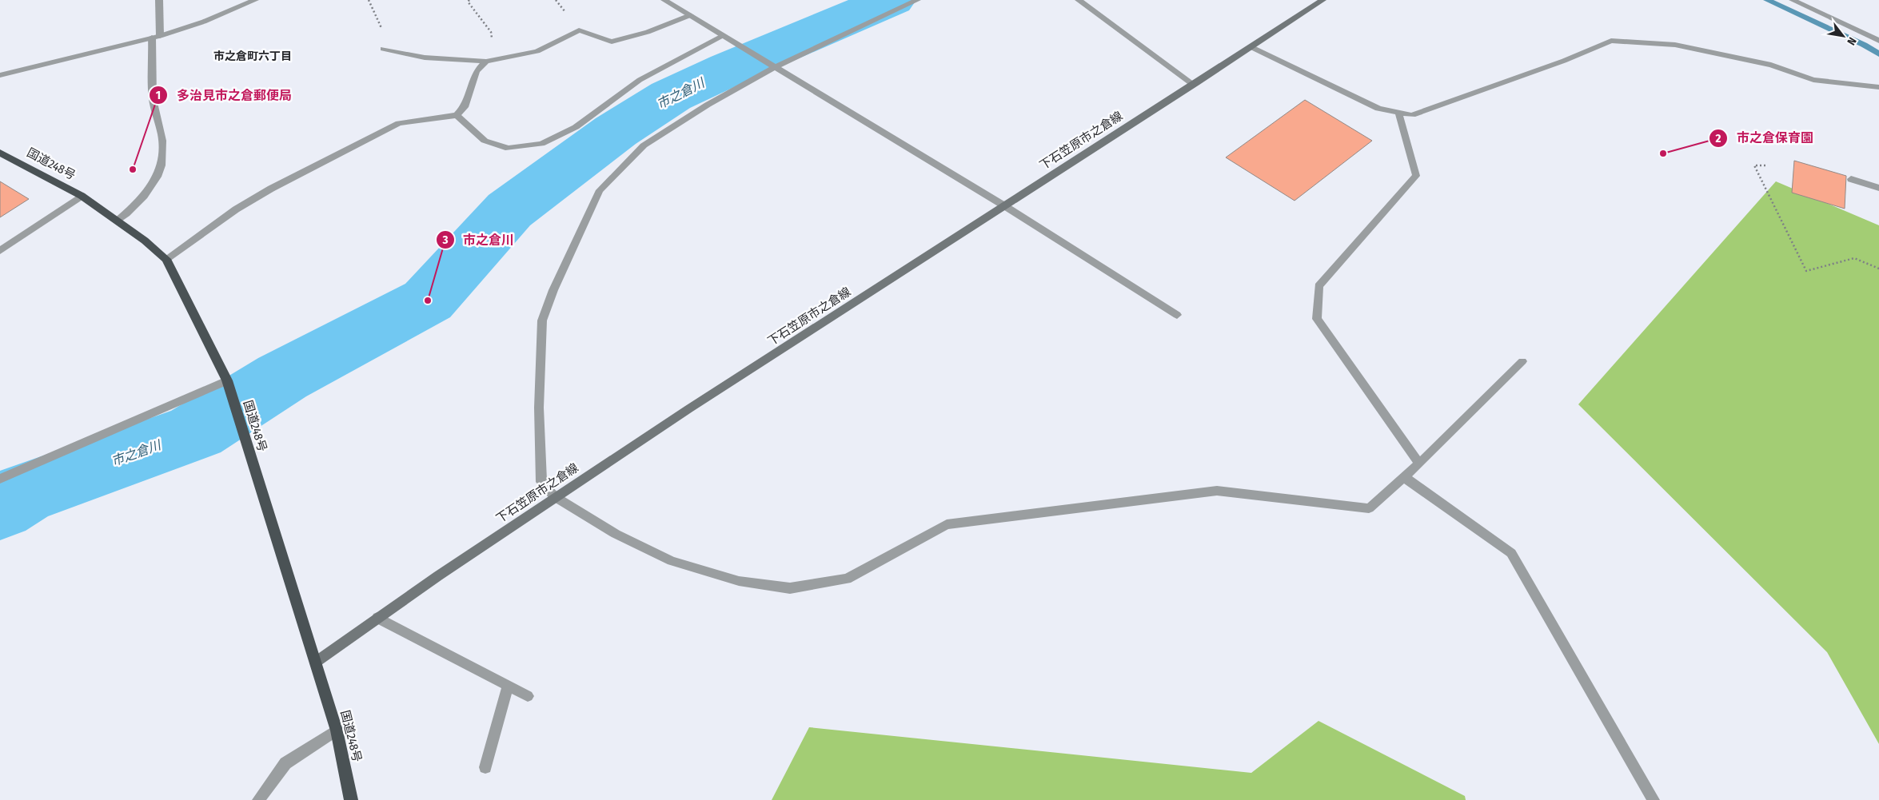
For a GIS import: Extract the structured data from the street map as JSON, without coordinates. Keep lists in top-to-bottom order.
{
  "streets": {
    "highway": ["国道248号"],
    "main road": ["下石笠原市之倉線"]
  },
  "crossings": [
    ["下石笠原市之倉線", "国道248号"]
  ],
  "districts": ["市之倉町六丁目"],
  "water": ["市之倉川"],
  "places": ["市之倉保育園", "多治見市之倉郵便局", "市之倉川"],
  "north": "bottom right"
}
